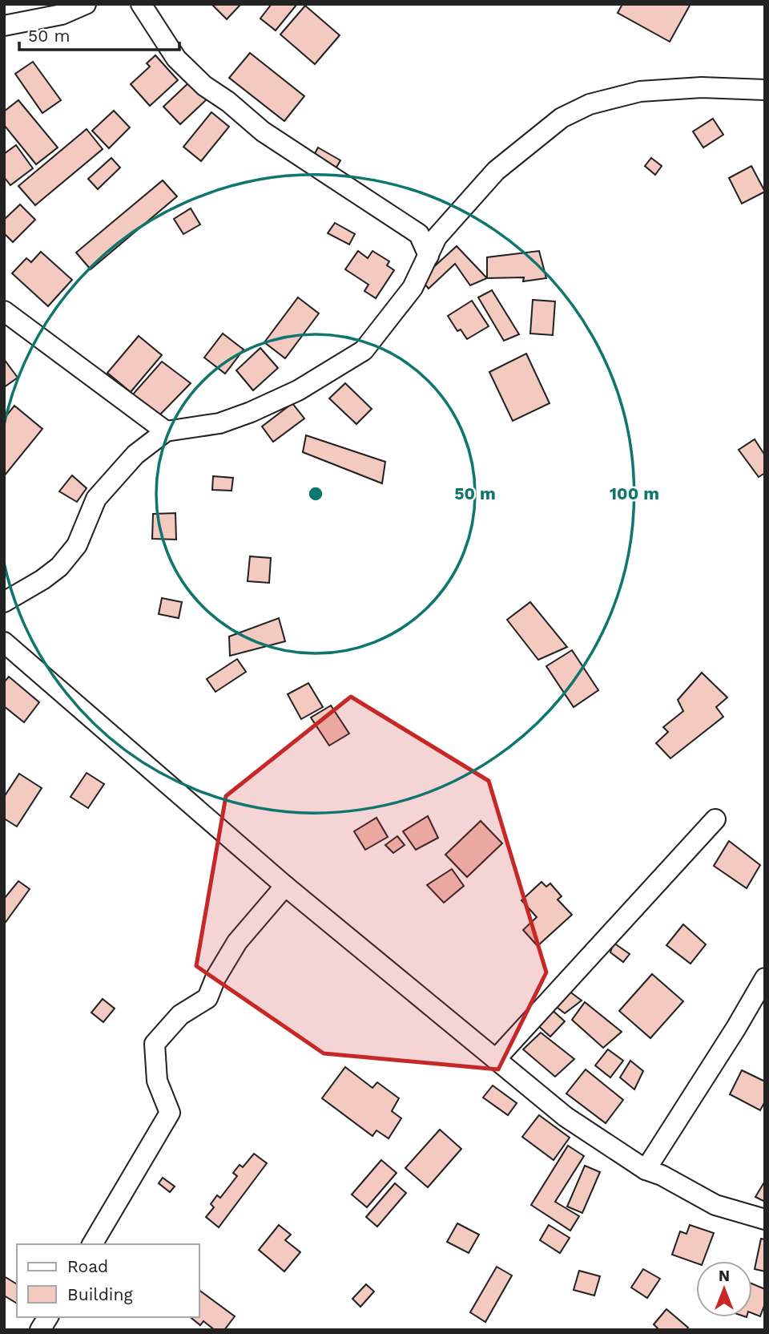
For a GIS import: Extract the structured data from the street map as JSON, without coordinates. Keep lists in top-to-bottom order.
{
  "legend": ["Road", "Building"],
  "scale_bar": "50 m",
  "north": "top",
  "rings": ["50 m", "100 m"]
}
